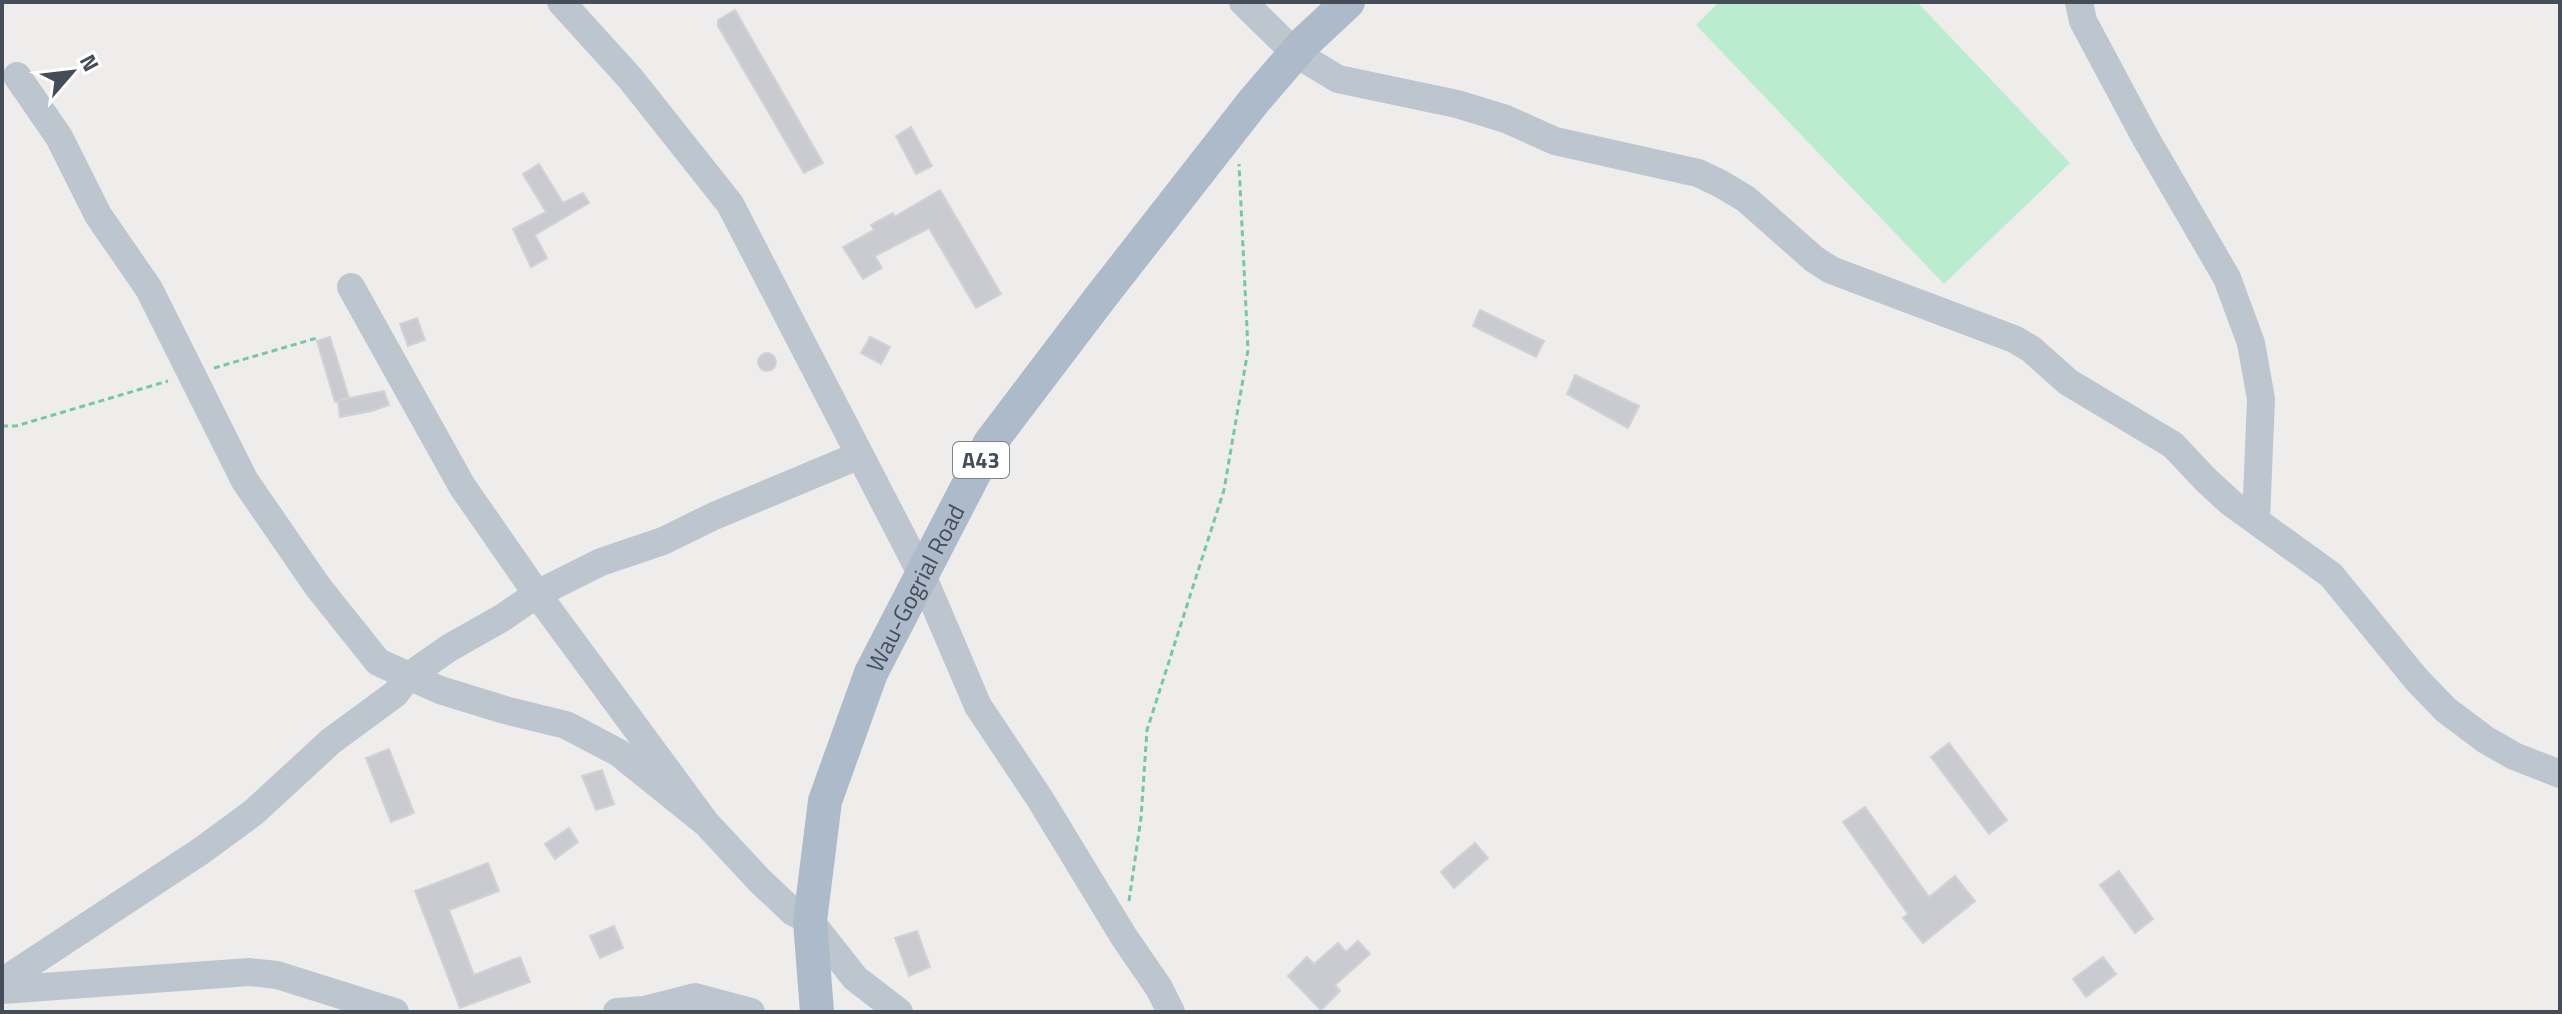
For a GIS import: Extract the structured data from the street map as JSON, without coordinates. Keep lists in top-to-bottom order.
{
  "streets": {
    "main road": ["A43", "Wau-Gogrial Road"]
  },
  "north": "top right"
}
